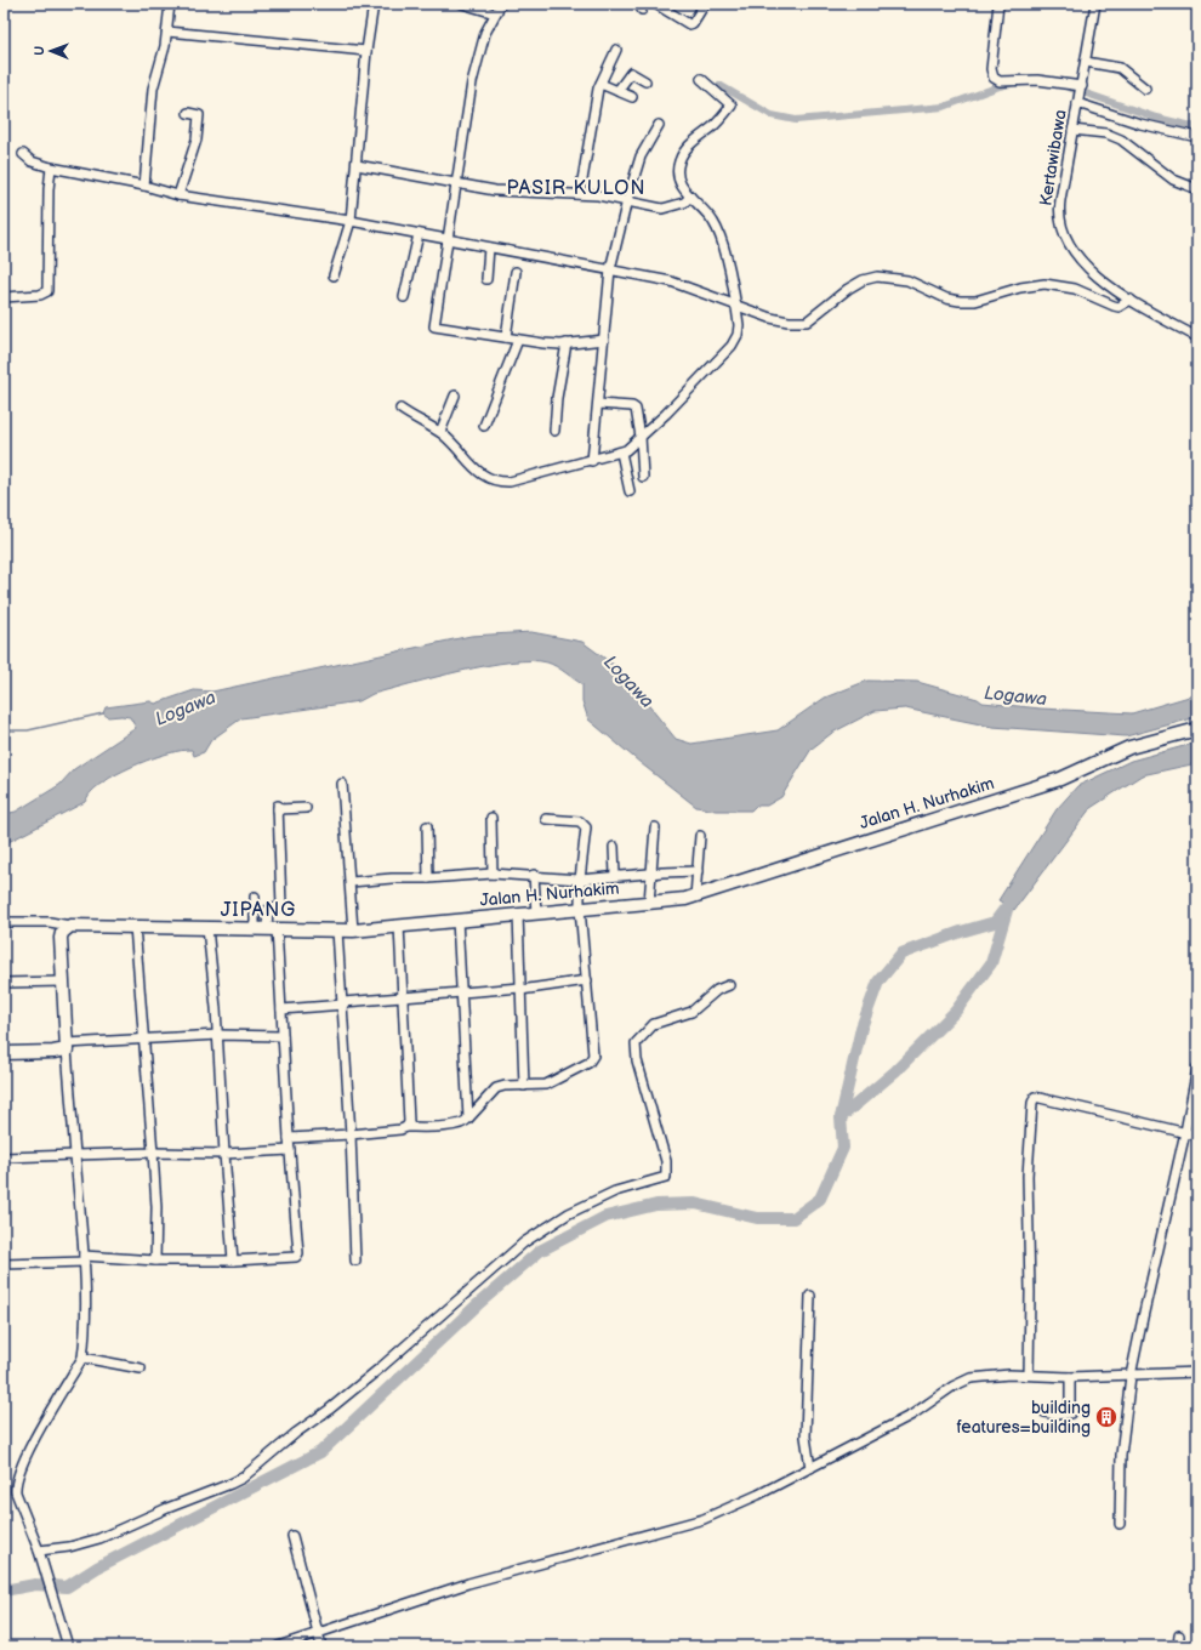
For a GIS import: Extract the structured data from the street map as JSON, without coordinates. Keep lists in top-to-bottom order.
{
  "streets": {
    "main road": ["Jalan H. Nurhakim"],
    "street": ["Kertawibawa"]
  },
  "districts": ["PASIR KULON", "JIPANG"],
  "water": ["Logawa"],
  "places": {
    "building": ["building features=building"]
  },
  "north": "left"
}
